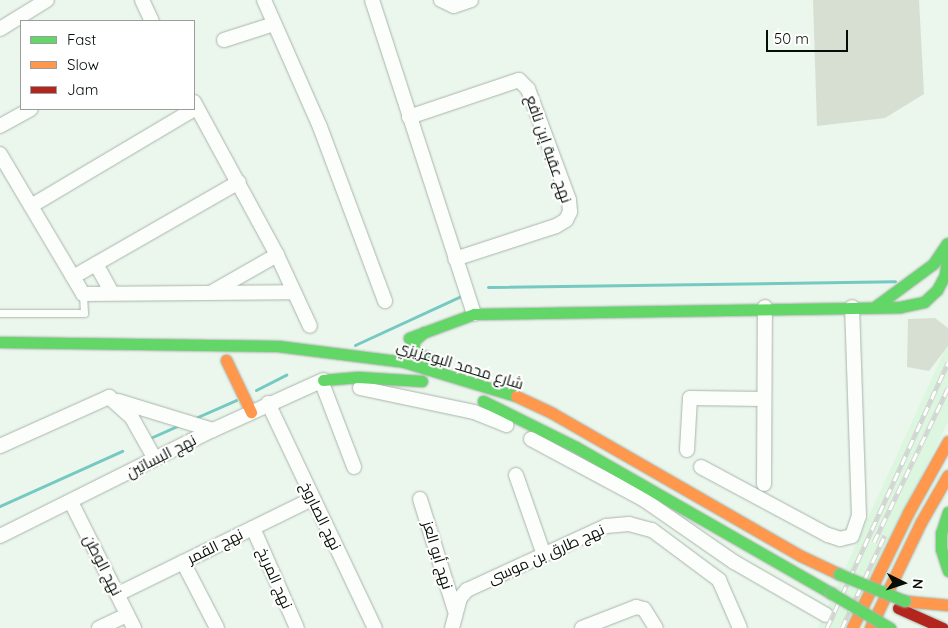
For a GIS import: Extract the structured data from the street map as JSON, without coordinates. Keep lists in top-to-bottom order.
{
  "streets": {
    "main road": ["شارع محمد البوعزيزي"],
    "street": [
      "نهج عقبة إبن نافع",
      "نهج البساتين",
      "نهج الصاروخ",
      "نهج القمر",
      "نهج طارق بن موسى",
      "نهج أبو العز",
      "نهج الوطن",
      "نهج المريخ"
    ]
  },
  "crossings": [
    ["شارع محمد البوعزيزي", "نهج البساتين"],
    ["نهج البساتين", "نهج الصاروخ"],
    ["نهج البساتين", "نهج الوطن"],
    ["نهج الصاروخ", "نهج القمر"],
    ["نهج القمر", "نهج الوطن"],
    ["نهج القمر", "نهج المريخ"],
    ["نهج طارق بن موسى", "نهج أبو العز"]
  ],
  "legend": ["Fast", "Slow", "Jam"],
  "scale_bar": "50 m",
  "north": "right"
}
